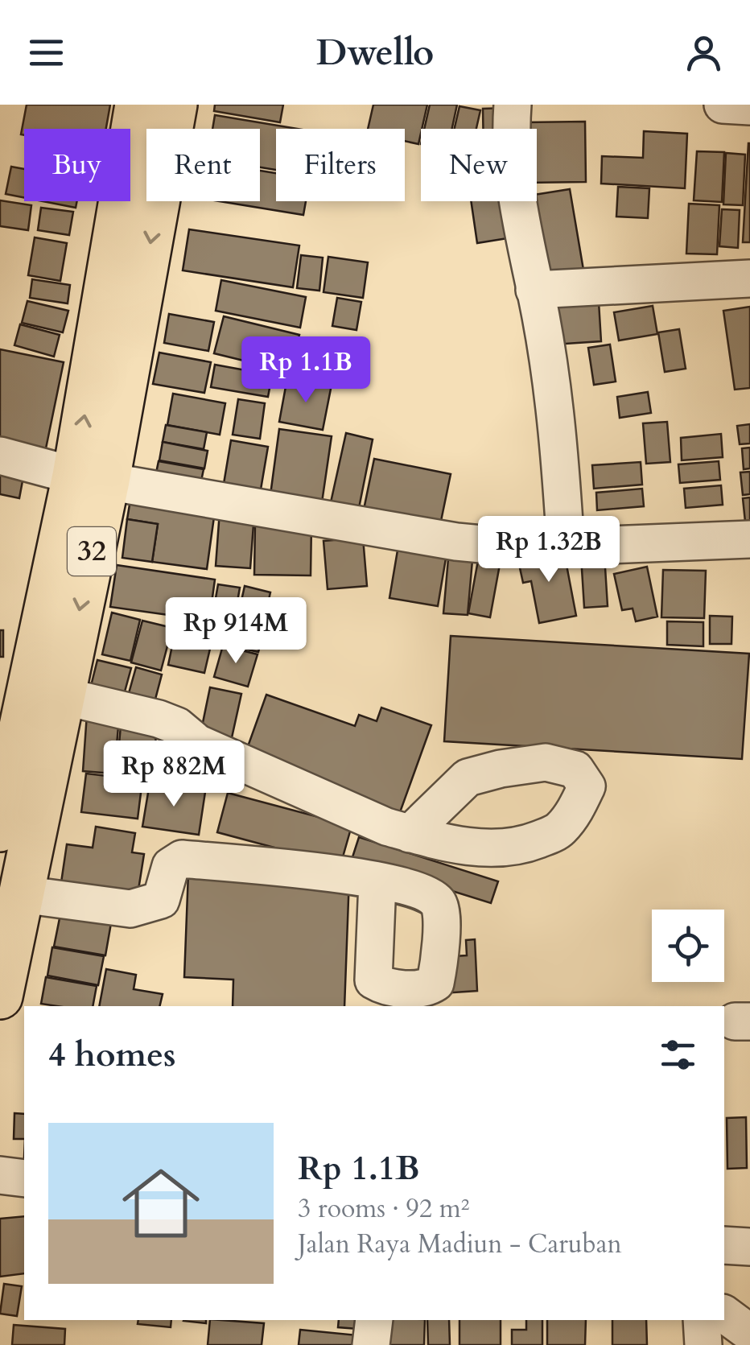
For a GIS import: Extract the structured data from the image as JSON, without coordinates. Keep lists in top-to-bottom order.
{
  "streets": {
    "highway": ["32"]
  },
  "page": {
    "header": "Dwello",
    "chip": [
      "Buy",
      "Rent",
      "Filters",
      "New"
    ],
    "price": [
      "Rp 1.1B",
      "Rp 1.32B",
      "Rp 914M",
      "Rp 882M"
    ],
    "heading": "4 homes",
    "list": [
      {
        "name": "Rp 1.1B",
        "note": "3 rooms · 92 m² · Jalan Raya Madiun - Caruban"
      }
    ]
  }
}
